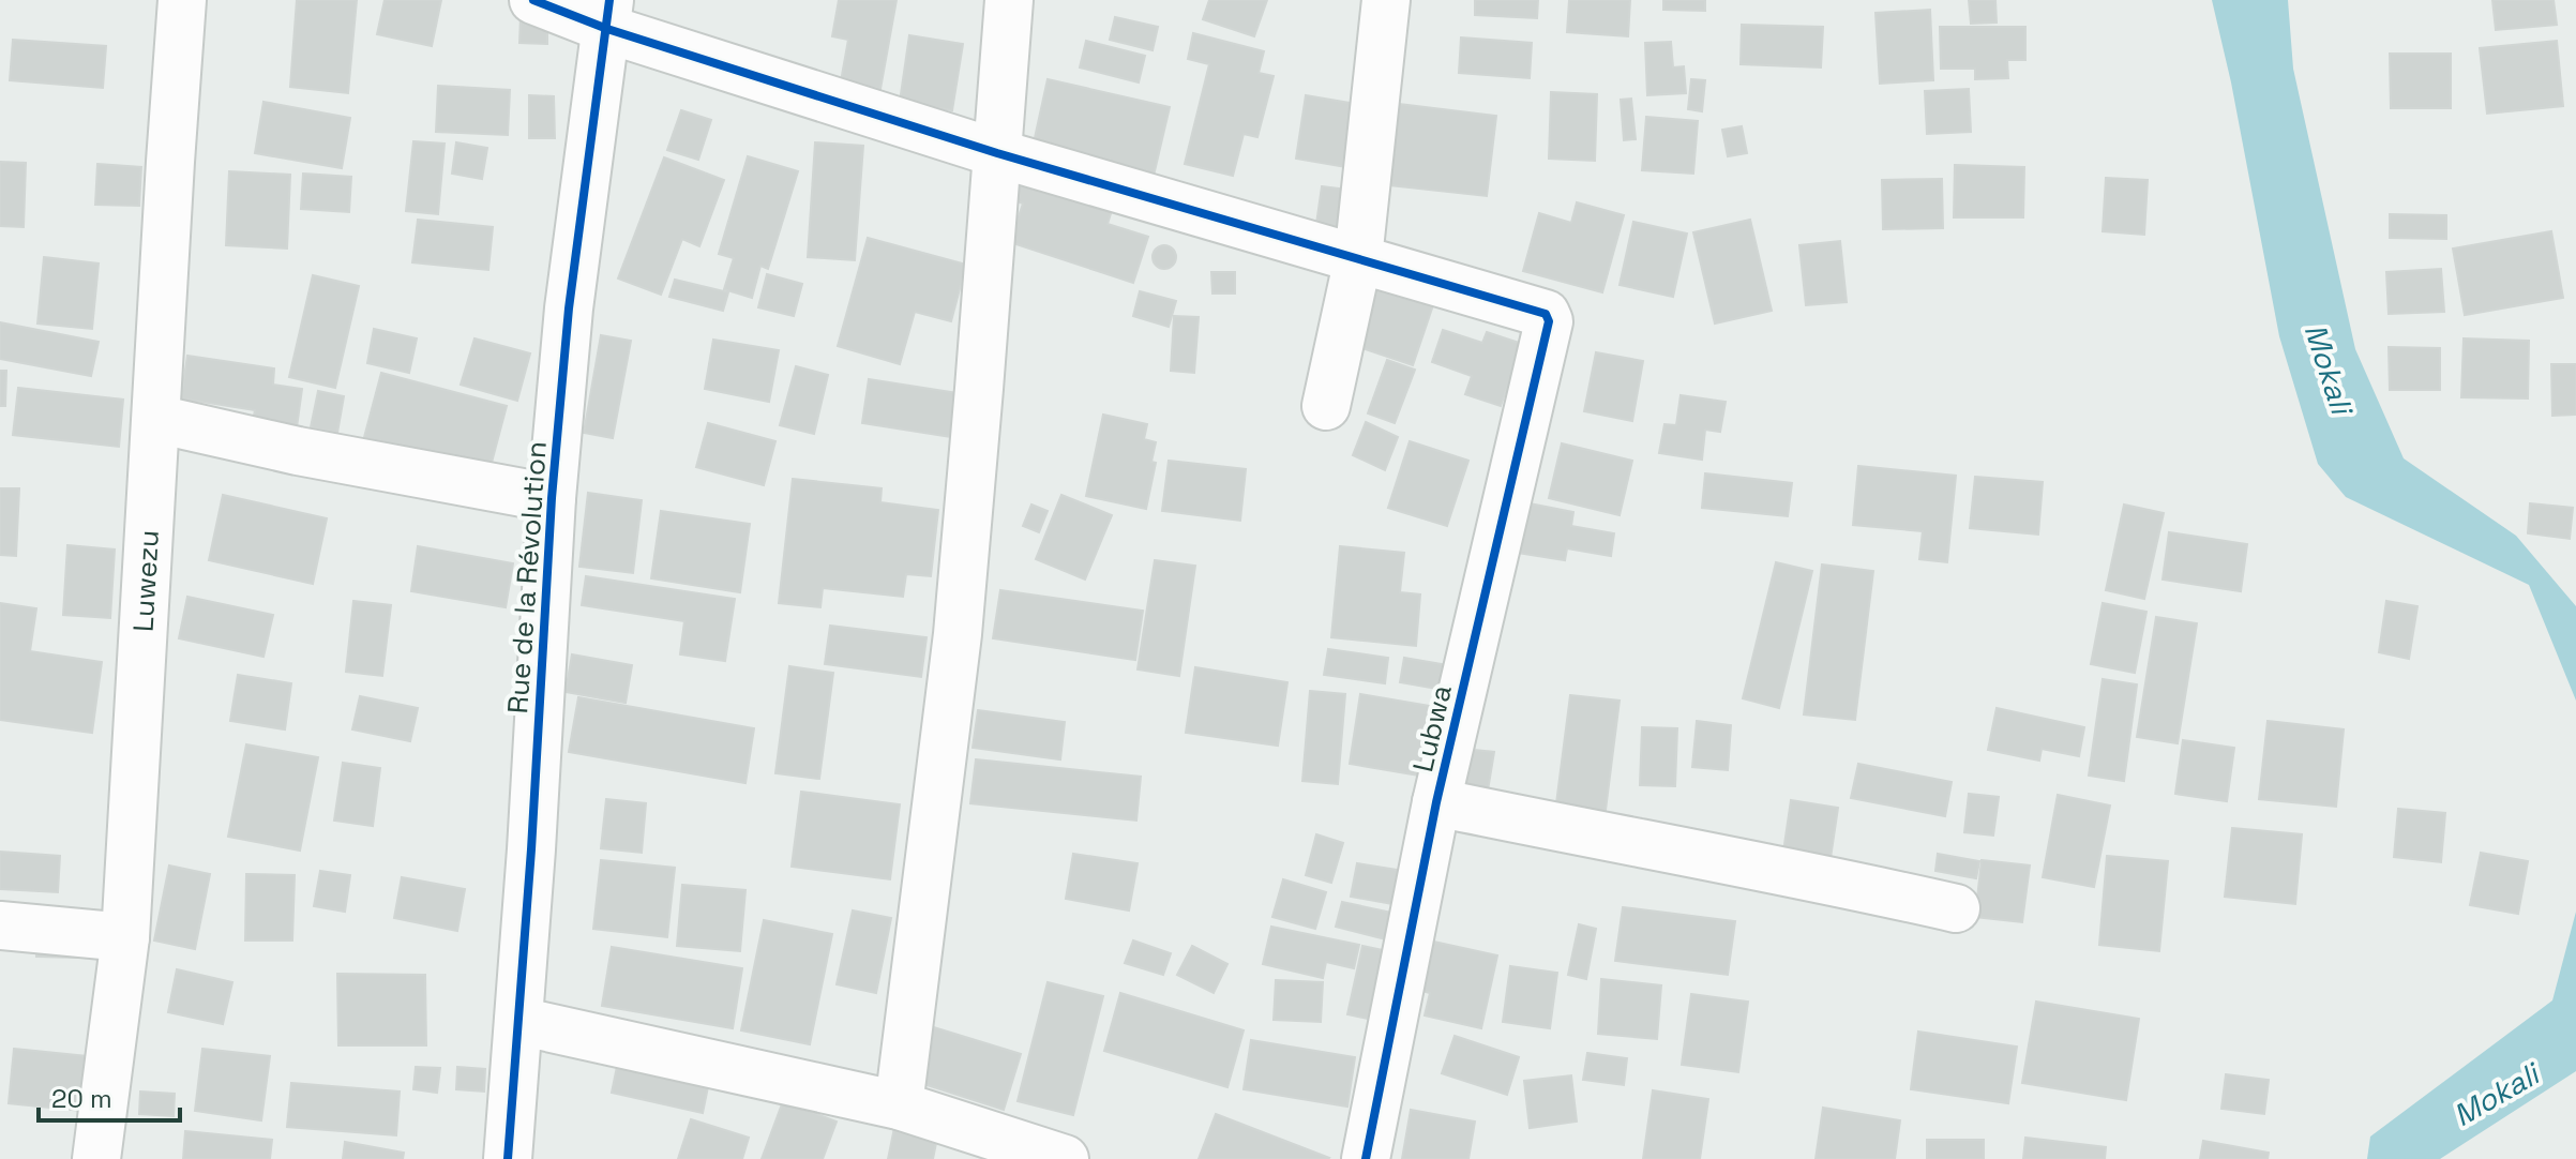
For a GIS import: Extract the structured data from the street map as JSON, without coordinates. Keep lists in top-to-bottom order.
{
  "streets": {
    "street": ["Rue de la Révolution", "Luwezu", "Lubwa"]
  },
  "water": ["Mokali"],
  "scale_bar": "20 m"
}
